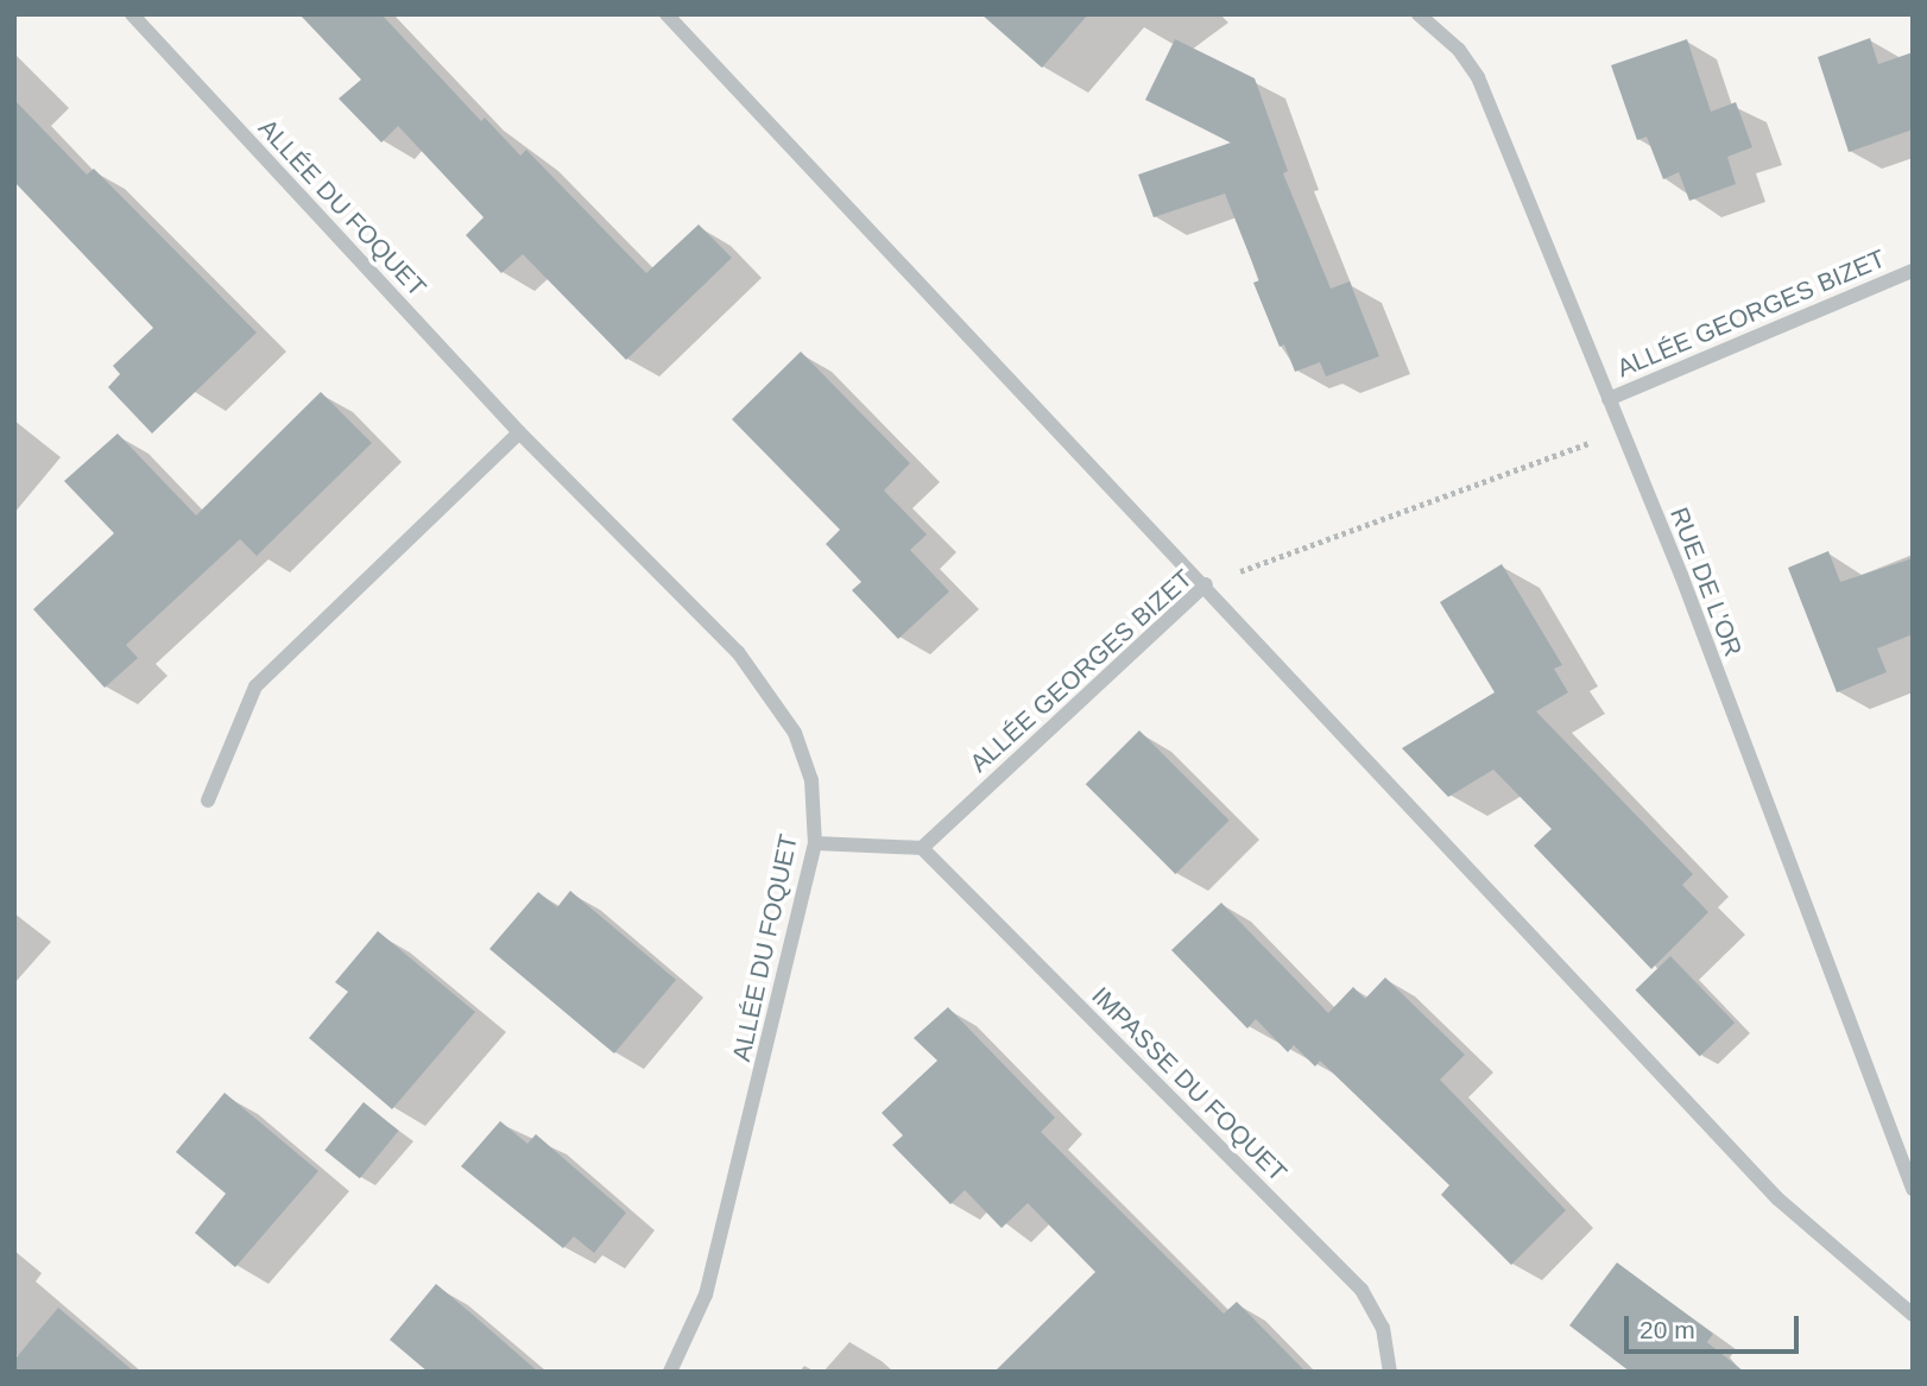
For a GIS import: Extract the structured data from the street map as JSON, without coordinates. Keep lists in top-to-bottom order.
{
  "streets": {
    "street": [
      "ALLÉE DU FOQUET",
      "ALLÉE GEORGES BIZET",
      "RUE DE L'OR",
      "IMPASSE DU FOQUET"
    ]
  },
  "crossings": [
    ["ALLÉE GEORGES BIZET", "RUE DE L'OR"],
    ["ALLÉE GEORGES BIZET", "IMPASSE DU FOQUET"]
  ],
  "scale_bar": "20 m"
}
